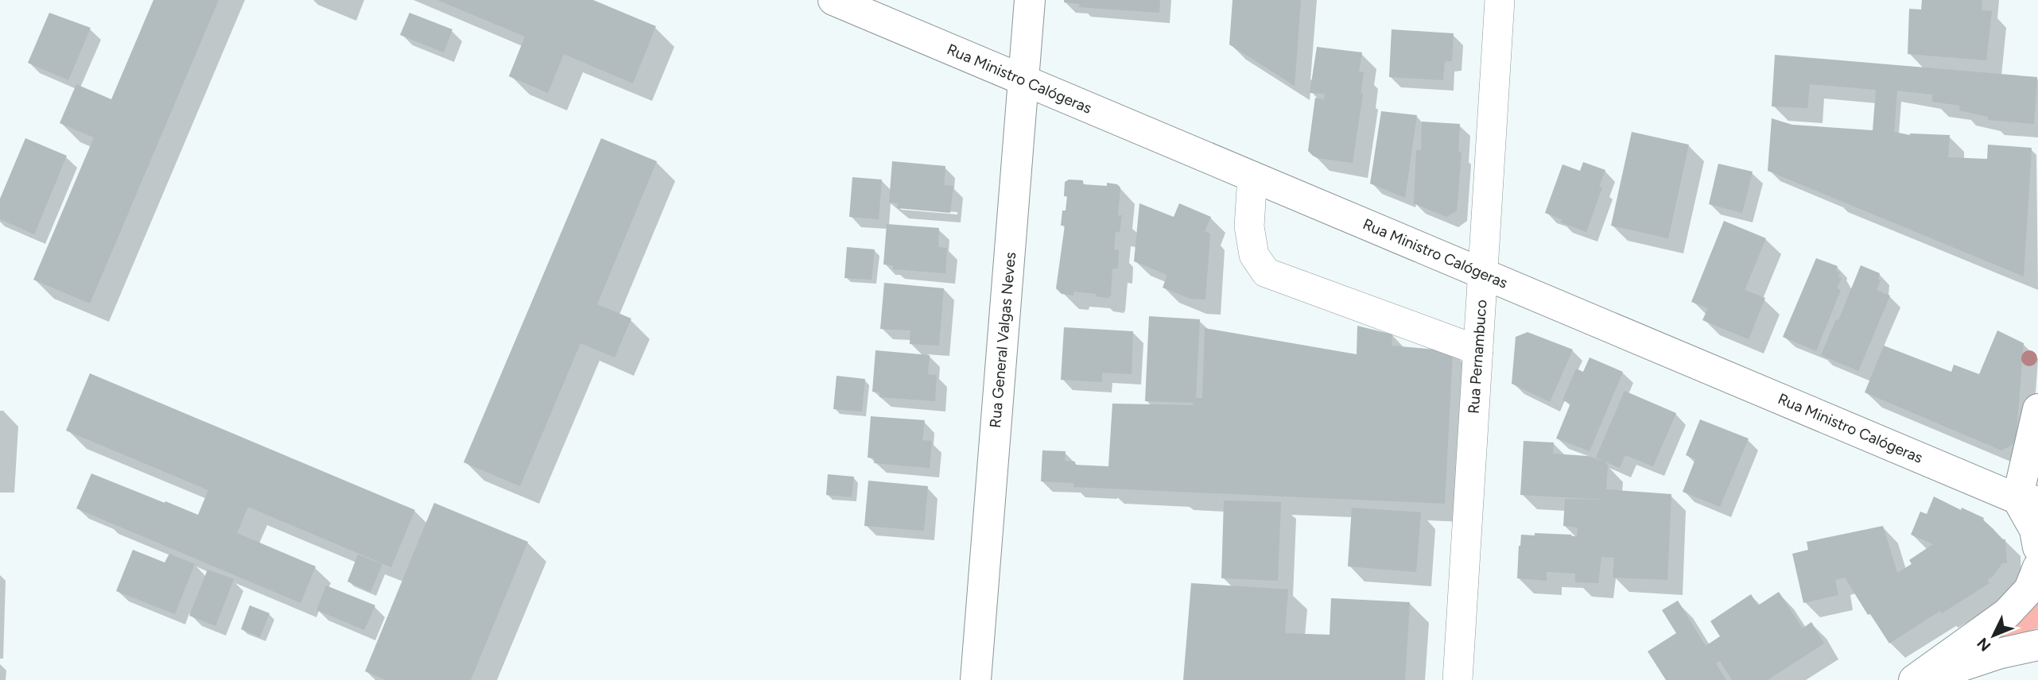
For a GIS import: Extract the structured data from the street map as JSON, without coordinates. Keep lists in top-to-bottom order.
{
  "streets": {
    "main road": ["Rua Ministro Calógeras", "Rua General Valgas Neves"],
    "street": ["Rua Pernambuco"]
  },
  "crossings": [
    ["Rua Ministro Calógeras", "Rua General Valgas Neves"],
    ["Rua Ministro Calógeras", "Rua Pernambuco"]
  ],
  "north": "bottom left"
}
